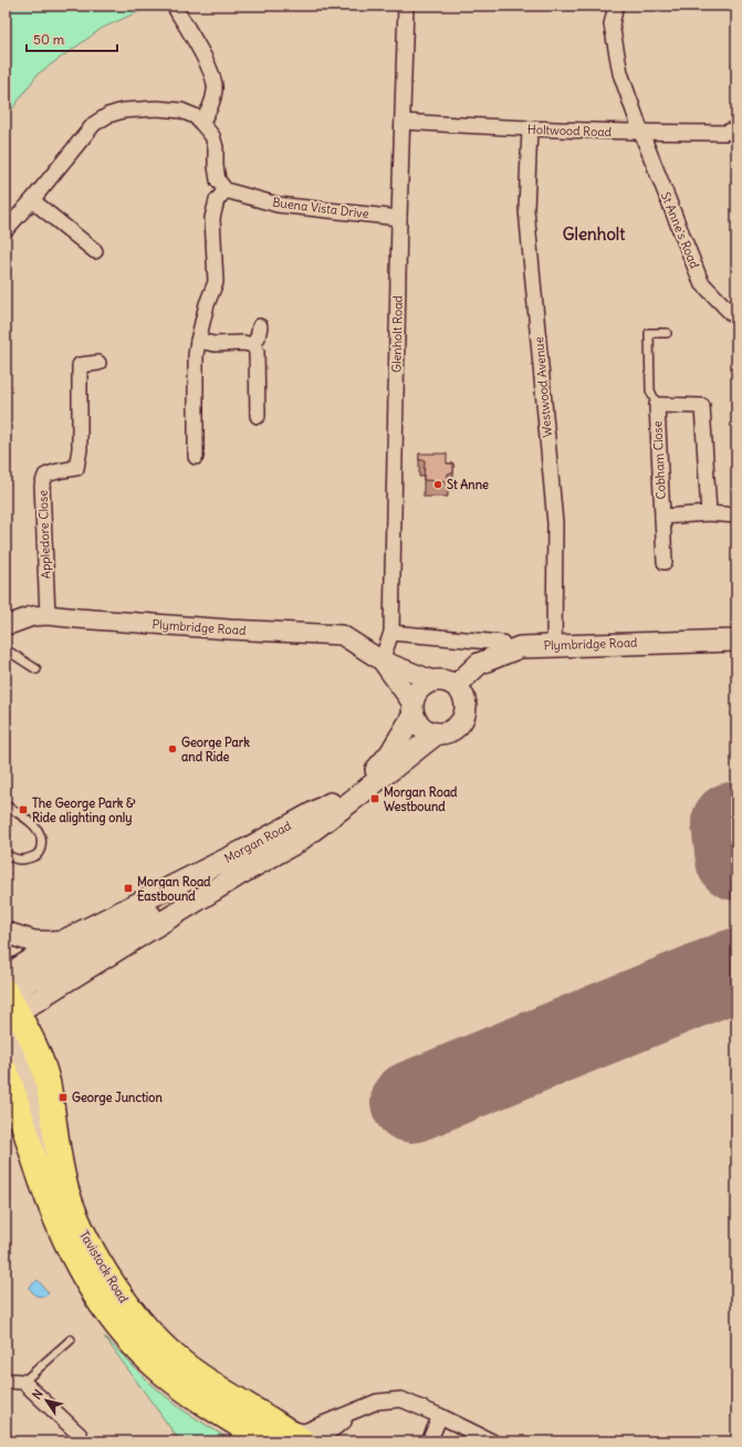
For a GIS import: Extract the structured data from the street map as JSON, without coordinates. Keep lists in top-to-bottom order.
{
  "streets": {
    "highway": ["Tavistock Road"],
    "main road": ["Plymbridge Road", "Morgan Road"],
    "street": [
      "Holtwood Road",
      "Buena Vista Drive",
      "St Anne's Road",
      "Glenholt Road",
      "Westwood Avenue",
      "Cobham Close",
      "Appledore Close"
    ]
  },
  "crossings": [
    ["Holtwood Road", "St Anne's Road"],
    ["Holtwood Road", "Glenholt Road"],
    ["Holtwood Road", "Westwood Avenue"],
    ["Buena Vista Drive", "Glenholt Road"],
    ["Glenholt Road", "Plymbridge Road"],
    ["Westwood Avenue", "Plymbridge Road"],
    ["Appledore Close", "Plymbridge Road"],
    ["Plymbridge Road", "Morgan Road"],
    ["Morgan Road", "Tavistock Road"]
  ],
  "districts": ["Glenholt"],
  "places": {
    "other": ["St Anne", "George Park and Ride"],
    "transit": [
      "Morgan Road Westbound",
      "The George Park & Ride alighting only",
      "Morgan Road Eastbound",
      "George Junction"
    ]
  },
  "scale_bar": "50 m",
  "north": "top left"
}
